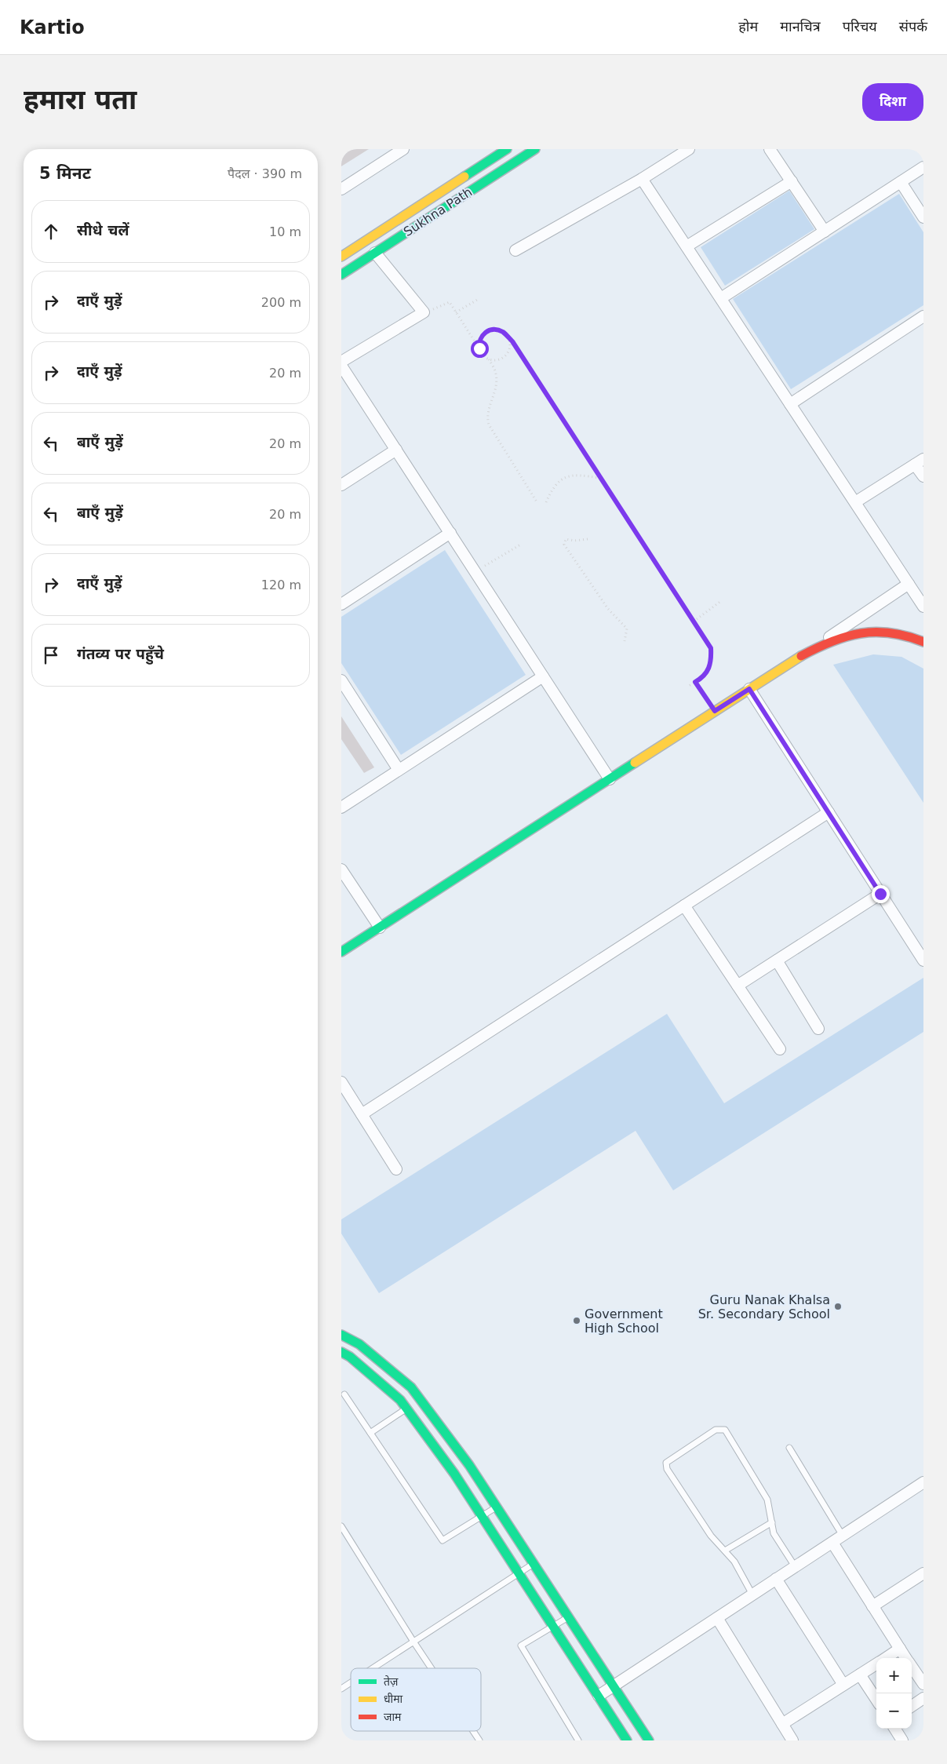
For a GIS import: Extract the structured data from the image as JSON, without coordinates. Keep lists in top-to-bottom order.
{
  "streets": {
    "street": ["Sukhna Path"]
  },
  "places": ["Guru Nanak Khalsa Sr. Secondary School", "Government High School"],
  "legend": ["तेज़", "धीमा", "जाम"],
  "page": {
    "header": "Kartio",
    "nav": [
      "होम",
      "मानचित्र",
      "परिचय",
      "संपर्क"
    ],
    "buttons": "दिशा",
    "title": "हमारा पता",
    "heading": ["5 मिनट", "पैदल · 390 m"],
    "list": [
      ["सीधे चलें", "10 m"],
      ["दाएँ मुड़ें", "200 m"],
      ["दाएँ मुड़ें", "20 m"],
      ["बाएँ मुड़ें", "20 m"],
      ["बाएँ मुड़ें", "20 m"],
      ["दाएँ मुड़ें", "120 m"],
      "गंतव्य पर पहुँचे"
    ],
    "map_buttons": ["+", "−"]
  }
}
